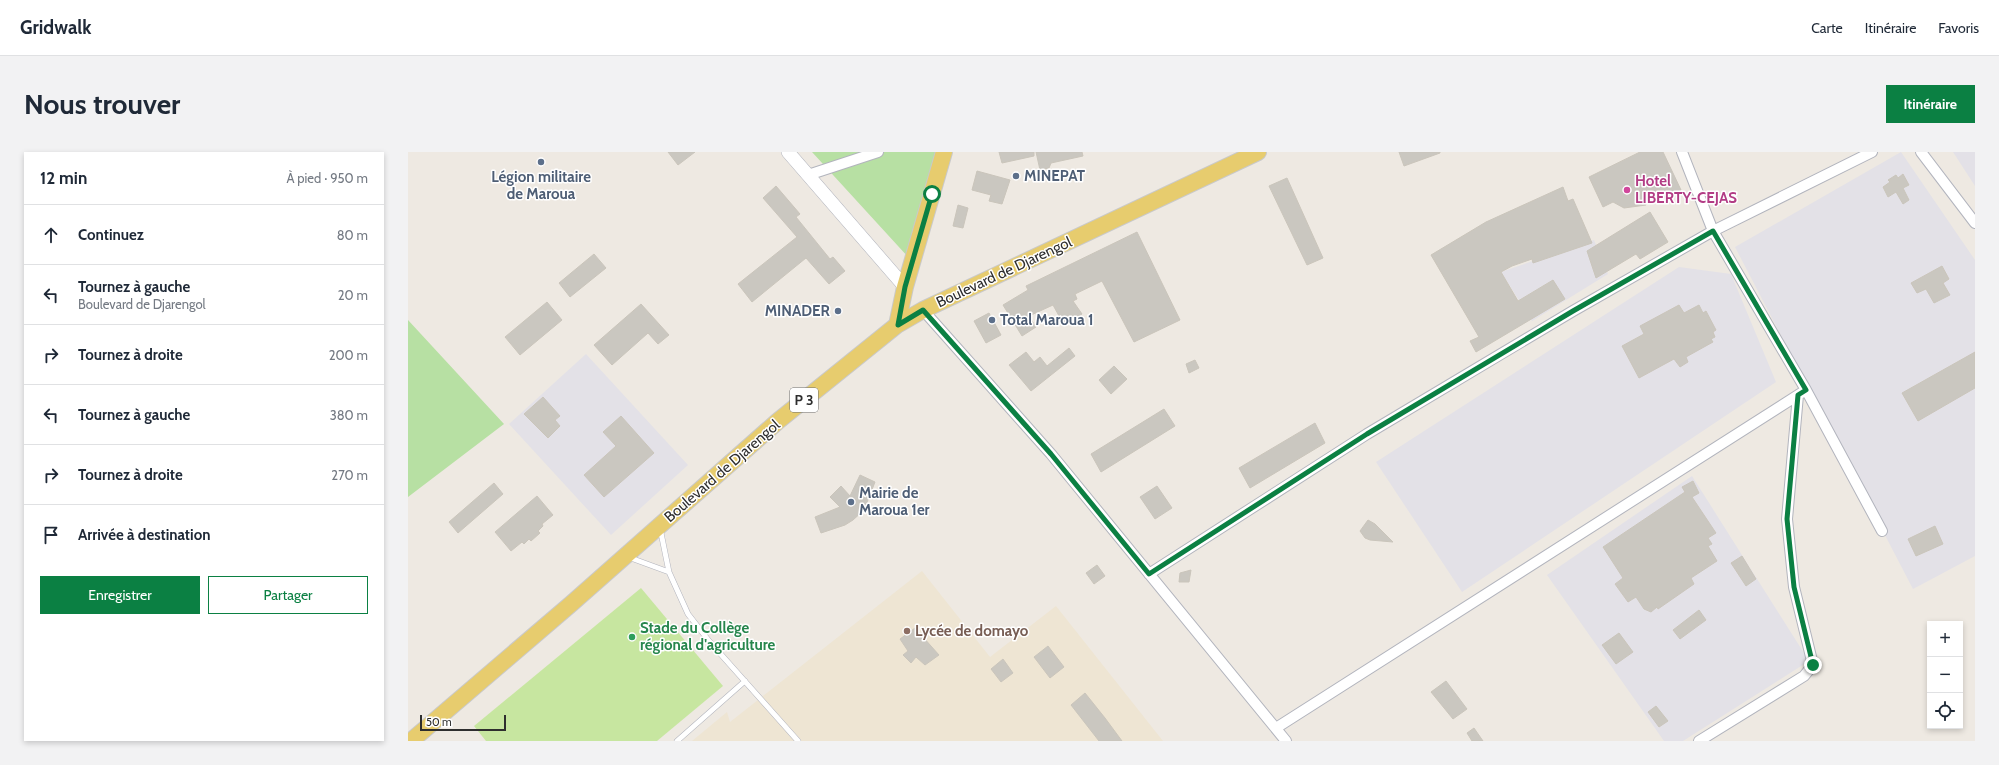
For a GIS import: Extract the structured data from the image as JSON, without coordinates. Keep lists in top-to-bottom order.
{
  "streets": {
    "main road": ["Boulevard de Djarengol", "P 3"]
  },
  "places": [
    "Légion militaire de Maroua",
    "MINEPAT",
    "Hotel LIBERTY-CEJAS",
    "MINADER",
    "Total Maroua 1",
    "Mairie de Maroua 1er",
    "Lycée de domayo",
    "Stade du Collège régional d'agriculture"
  ],
  "scale_bar": "50 m",
  "page": {
    "header": "Gridwalk",
    "nav": ["Carte", "Itinéraire", "Favoris"],
    "buttons": [
      "Itinéraire",
      ["Enregistrer", "Partager"]
    ],
    "title": "Nous trouver",
    "heading": ["12 min", "À pied · 950 m"],
    "list": [
      ["Continuez", "80 m"],
      ["Tournez à gauche", "Boulevard de Djarengol", "20 m"],
      ["Tournez à droite", "200 m"],
      ["Tournez à gauche", "380 m"],
      ["Tournez à droite", "270 m"],
      "Arrivée à destination"
    ],
    "map_buttons": ["+", "−"],
    "scale": "50 m"
  }
}
